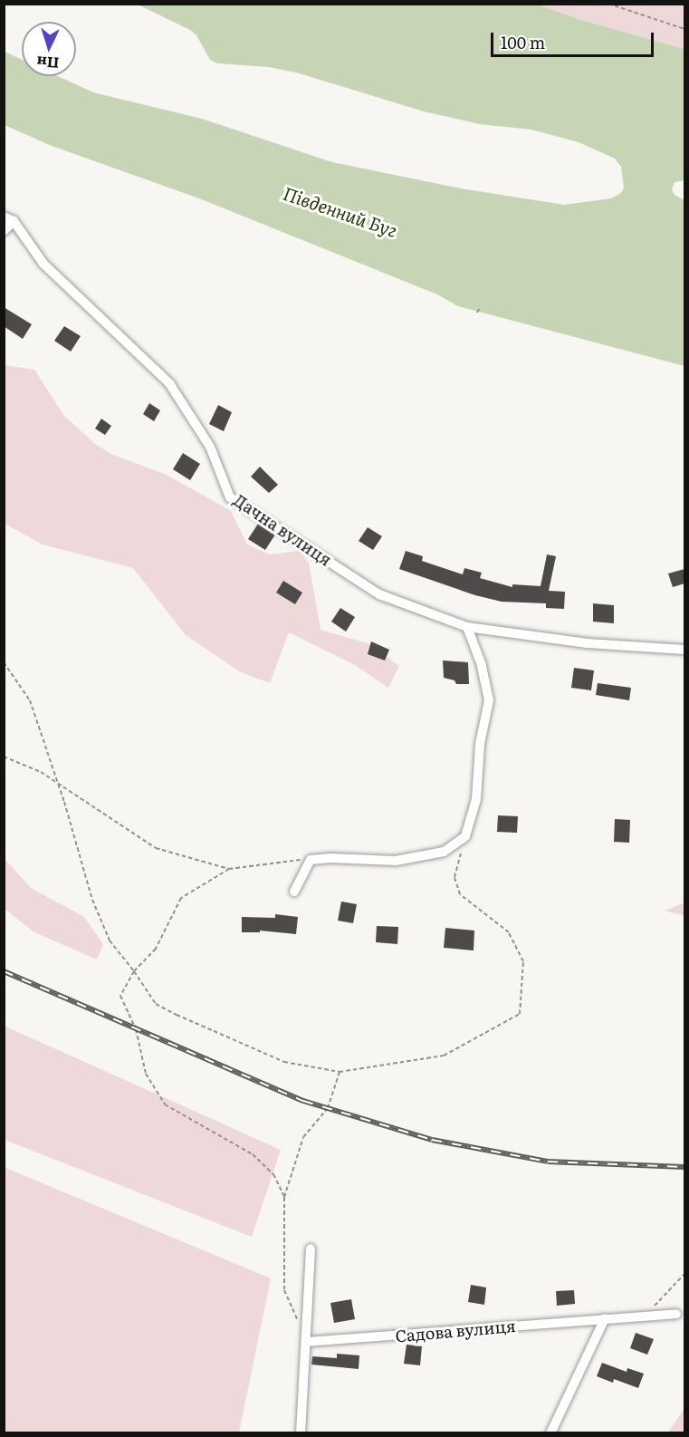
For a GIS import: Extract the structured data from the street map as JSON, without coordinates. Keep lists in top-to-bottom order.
{
  "streets": {
    "street": ["Дачна вулиця", "Садова вулиця"]
  },
  "water": ["Південний Буг"],
  "scale_bar": "100 m",
  "north": "bottom"
}
